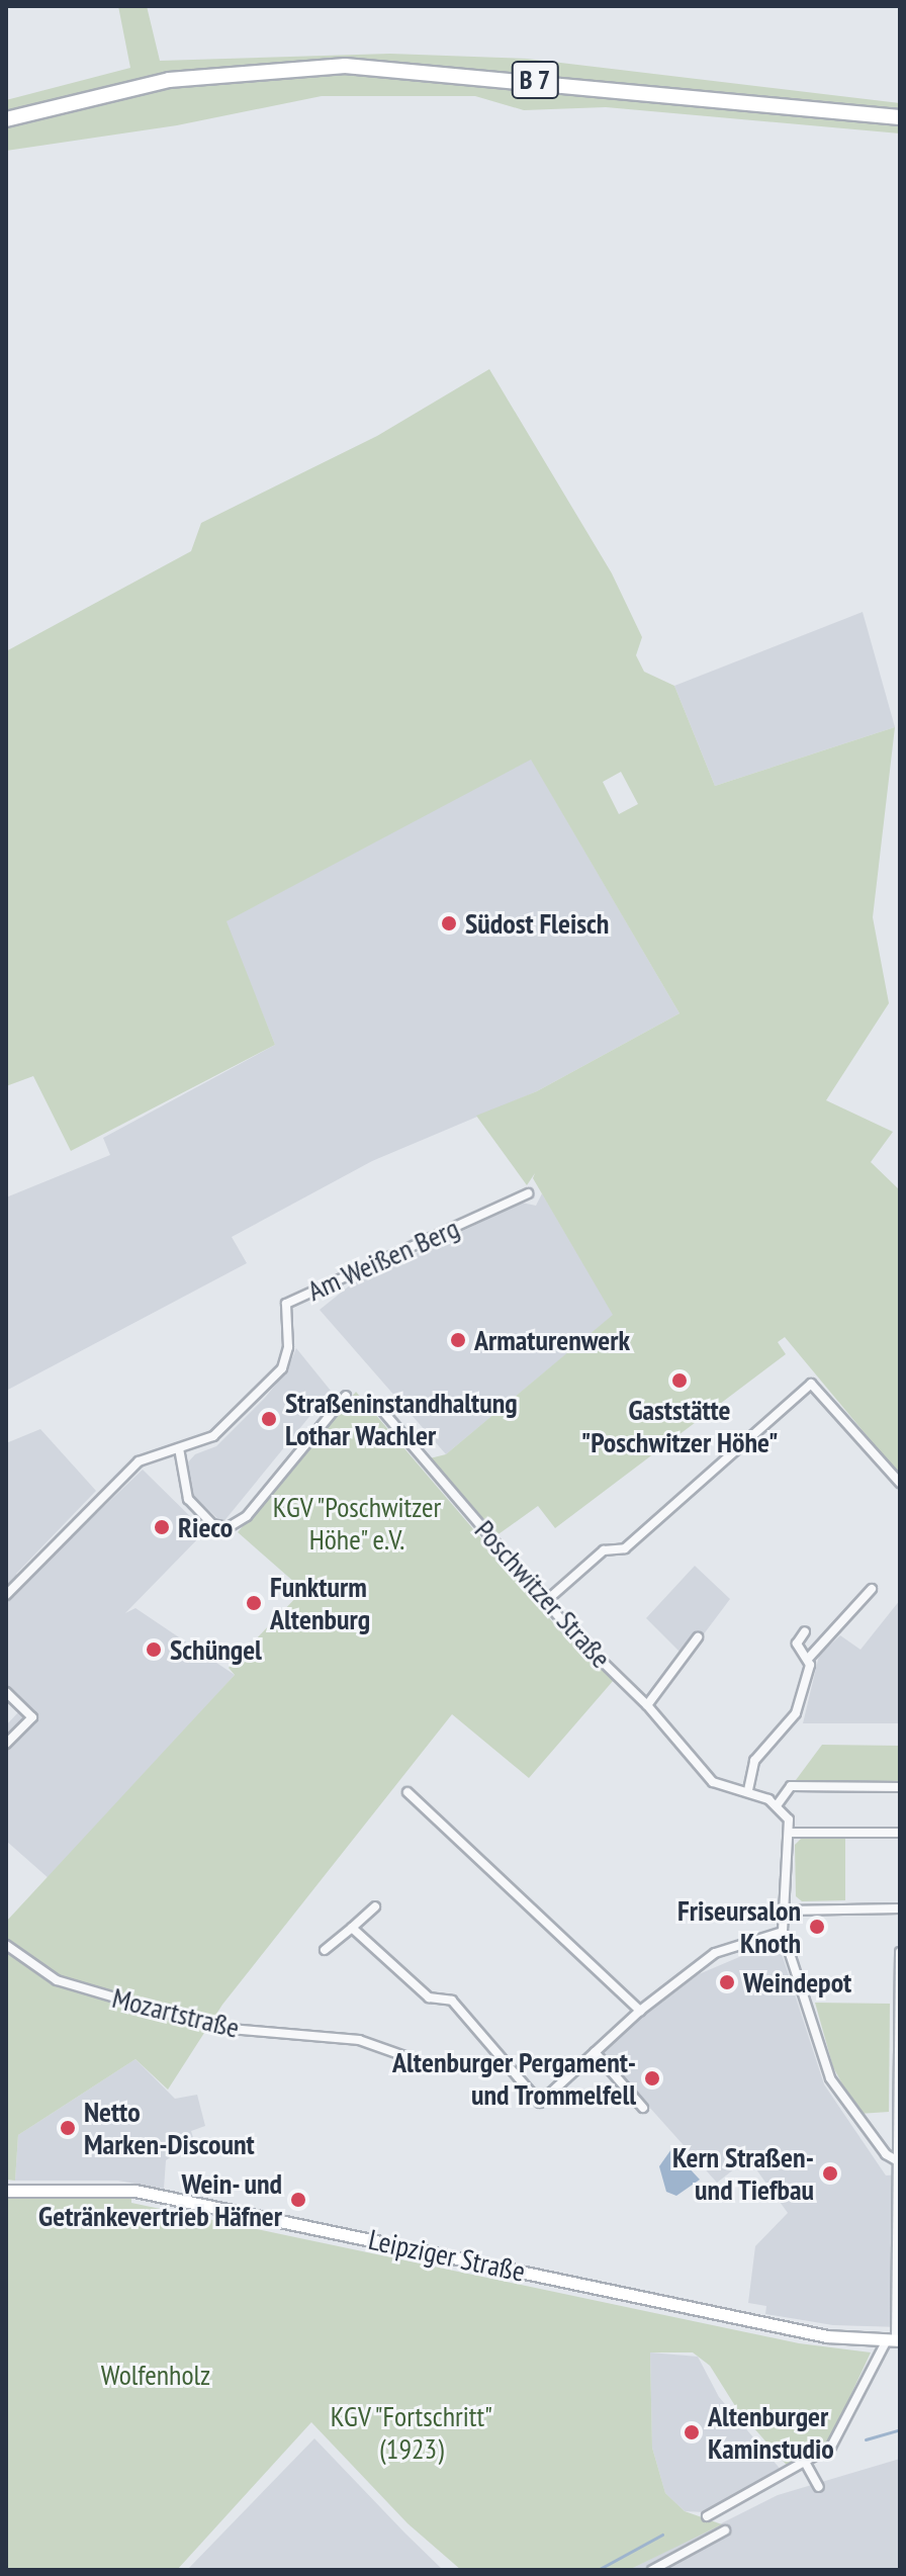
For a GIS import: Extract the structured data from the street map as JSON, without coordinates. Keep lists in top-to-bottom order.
{
  "streets": {
    "highway": ["B 7"],
    "street": [
      "Am Weißen Berg",
      "Poschwitzer Straße",
      "Mozartstraße",
      "Leipziger Straße"
    ]
  },
  "parks": ["KGV \"Poschwitzer Höhe\" e.V.", "Wolfenholz", "KGV \"Fortschritt\" (1923)"],
  "places": [
    "Südost Fleisch",
    "Armaturenwerk",
    "Gaststätte \"Poschwitzer Höhe\"",
    "Straßeninstandhaltung Lothar Wachler",
    "Rieco",
    "Funkturm Altenburg",
    "Schüngel",
    "Friseursalon Knoth",
    "Weindepot",
    "Altenburger Pergament- und Trommelfell",
    "Netto Marken-Discount",
    "Kern Straßen- und Tiefbau",
    "Wein- und Getränkevertrieb Häfner",
    "Altenburger Kaminstudio"
  ]
}
